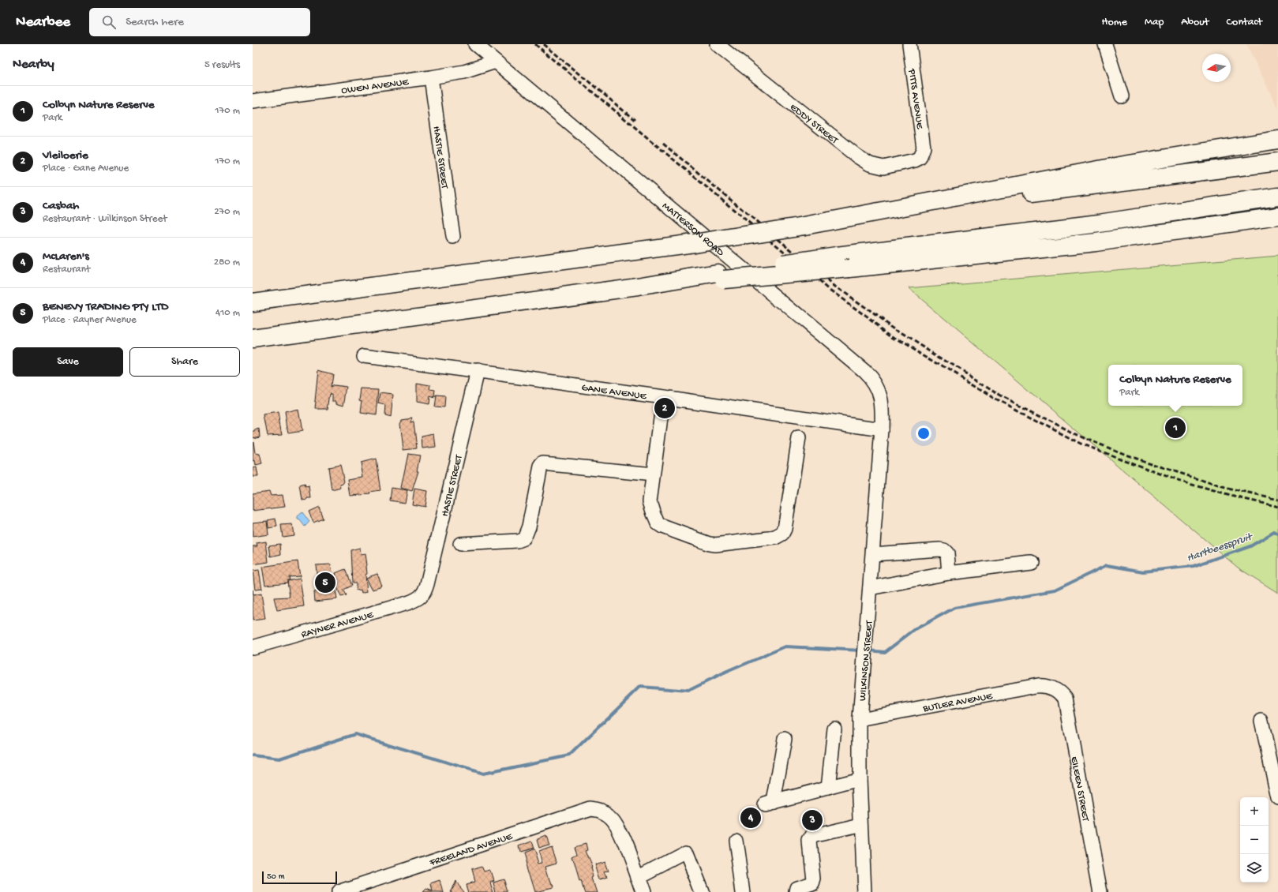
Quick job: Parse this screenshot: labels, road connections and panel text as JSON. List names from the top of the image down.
{
  "streets": {
    "street": [
      "OWEN AVENUE",
      "PITTS AVENUE",
      "EDDY STREET",
      "HASTIE STREET",
      "MATTERSON ROAD",
      "GANE AVENUE",
      "RAYNER AVENUE",
      "WILKINSON STREET",
      "BUTLER AVENUE",
      "EILEEN STREET",
      "FREELAND AVENUE"
    ]
  },
  "crossings": [
    ["OWEN AVENUE", "HASTIE STREET"],
    ["OWEN AVENUE", "MATTERSON ROAD"],
    ["PITTS AVENUE", "EDDY STREET"],
    ["HASTIE STREET", "GANE AVENUE"],
    ["HASTIE STREET", "RAYNER AVENUE"],
    ["MATTERSON ROAD", "GANE AVENUE"],
    ["MATTERSON ROAD", "WILKINSON STREET"],
    ["GANE AVENUE", "WILKINSON STREET"],
    ["WILKINSON STREET", "BUTLER AVENUE"],
    ["BUTLER AVENUE", "EILEEN STREET"]
  ],
  "water": ["Hartbeesspruit"],
  "scale_bar": "50 m",
  "north": "left",
  "page": {
    "header": "Nearbee",
    "search": "Search here",
    "nav": [
      "Home",
      "Map",
      "About",
      "Contact"
    ],
    "heading": ["Nearby", "5 results"],
    "list": [
      {
        "mark": "1",
        "name": "Colbyn Nature Reserve",
        "note": "Park",
        "value": "170 m"
      },
      {
        "mark": "2",
        "name": "Vleiloerie",
        "note": "Place · Gane Avenue",
        "value": "170 m"
      },
      {
        "mark": "3",
        "name": "Casbah",
        "note": "Restaurant · Wilkinson Street",
        "value": "270 m"
      },
      {
        "mark": "4",
        "name": "McLaren's",
        "note": "Restaurant",
        "value": "280 m"
      },
      {
        "mark": "5",
        "name": "BENEVY TRADING PTY LTD",
        "note": "Place · Rayner Avenue",
        "value": "410 m"
      }
    ],
    "buttons": ["Save", "Share"],
    "popup": ["Colbyn Nature Reserve", "Park"],
    "pins": [
      "2",
      "1",
      "5",
      "4",
      "3"
    ],
    "map_buttons": ["+", "−"],
    "scale": "50 m"
  }
}
